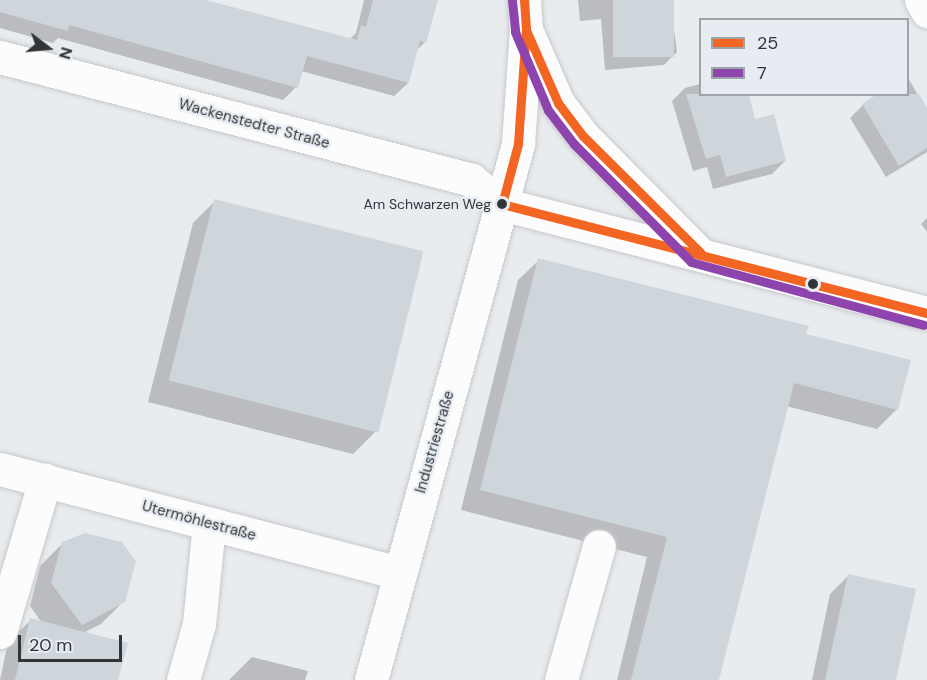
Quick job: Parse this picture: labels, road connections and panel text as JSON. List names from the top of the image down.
{
  "streets": {
    "street": ["Wackenstedter Straße", "Industriestraße", "Utermöhlestraße"]
  },
  "crossings": [
    ["Wackenstedter Straße", "Industriestraße"],
    ["Industriestraße", "Utermöhlestraße"]
  ],
  "places": ["Am Schwarzen Weg"],
  "lines": ["transit line 25", "transit line 7"],
  "legend": ["25", "7"],
  "scale_bar": "20 m",
  "north": "right"
}
